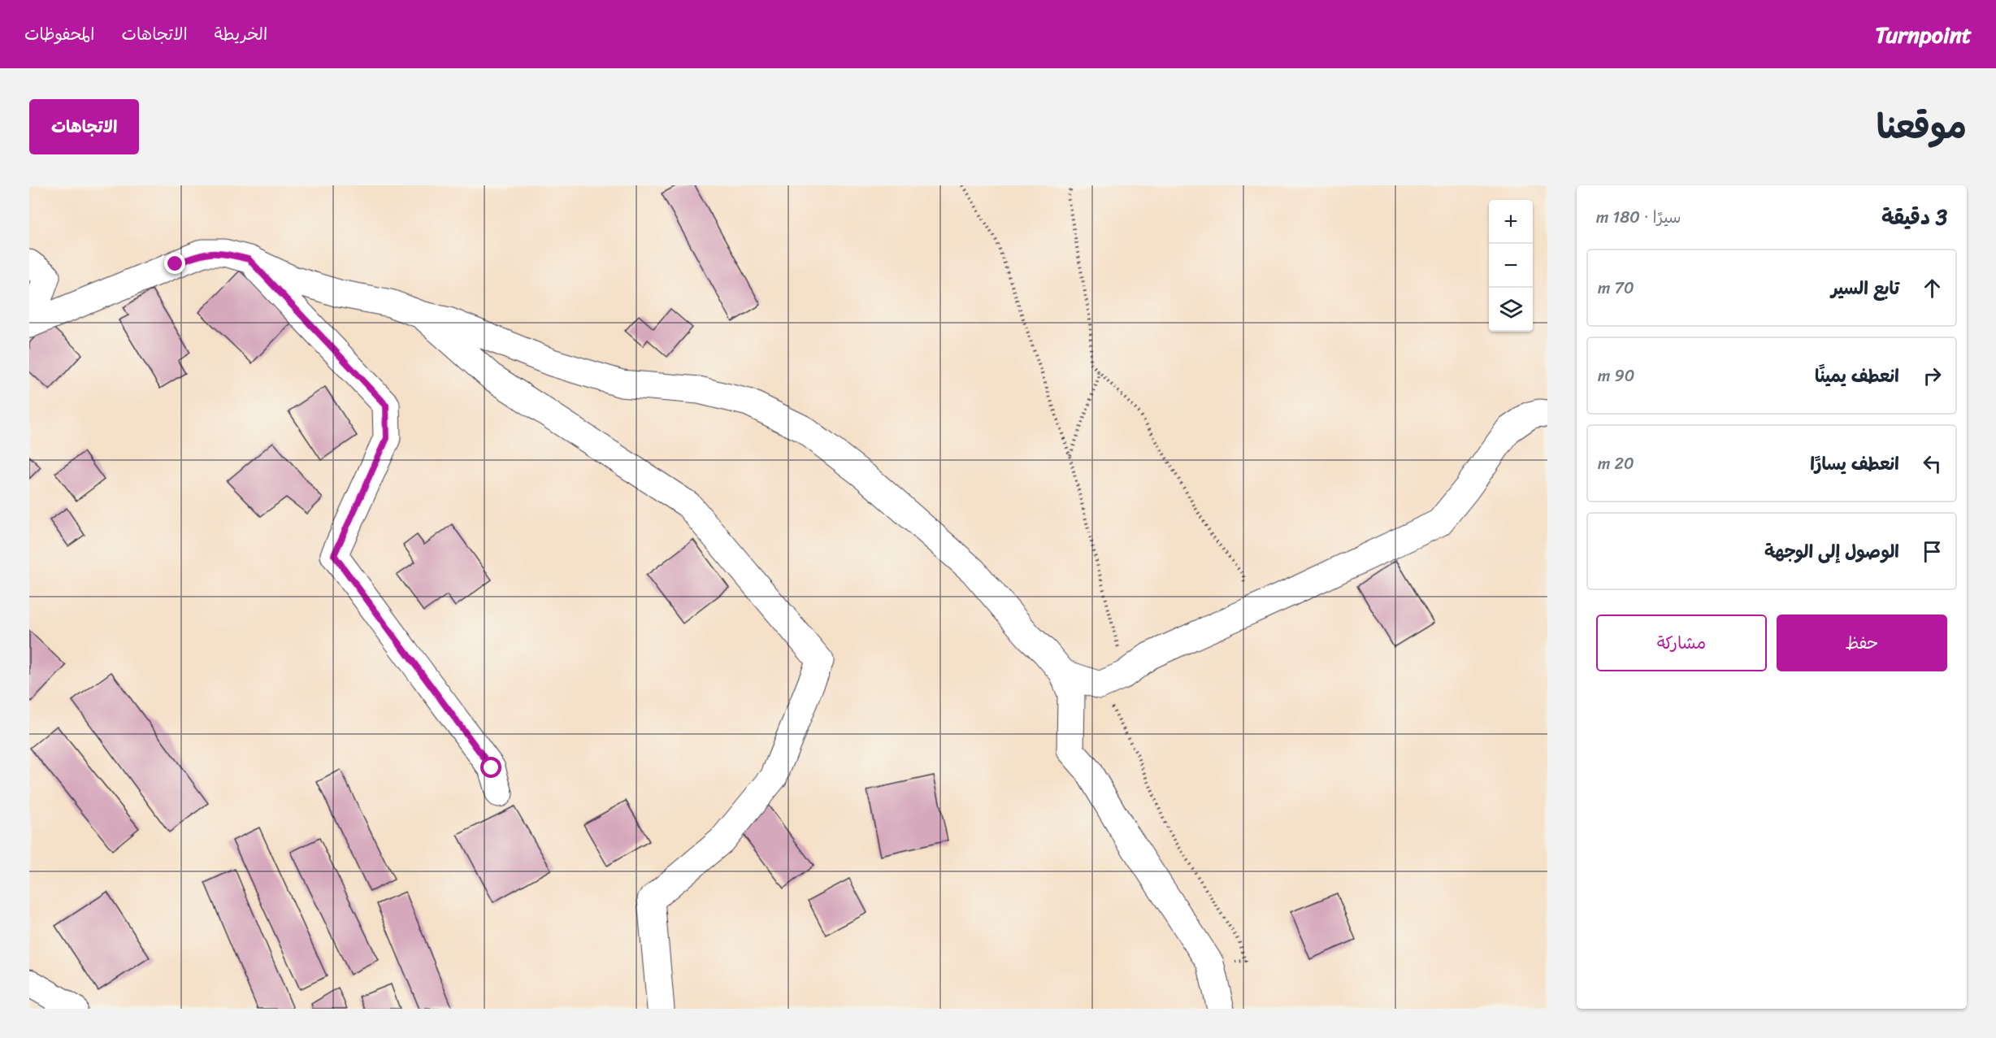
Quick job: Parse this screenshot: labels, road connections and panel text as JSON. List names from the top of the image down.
{
  "page": {
    "header": "Turnpoint",
    "nav": ["الخريطة", "الاتجاهات", "المحفوظات"],
    "title": "موقعنا",
    "buttons": [
      "الاتجاهات",
      ["حفظ", "مشاركة"]
    ],
    "heading": ["3 دقيقة", "سيرًا · 180 m"],
    "map_buttons": ["+", "−"],
    "list": [
      ["تابع السير", "70 m"],
      ["انعطف يمينًا", "90 m"],
      ["انعطف يسارًا", "20 m"],
      "الوصول إلى الوجهة"
    ]
  }
}
